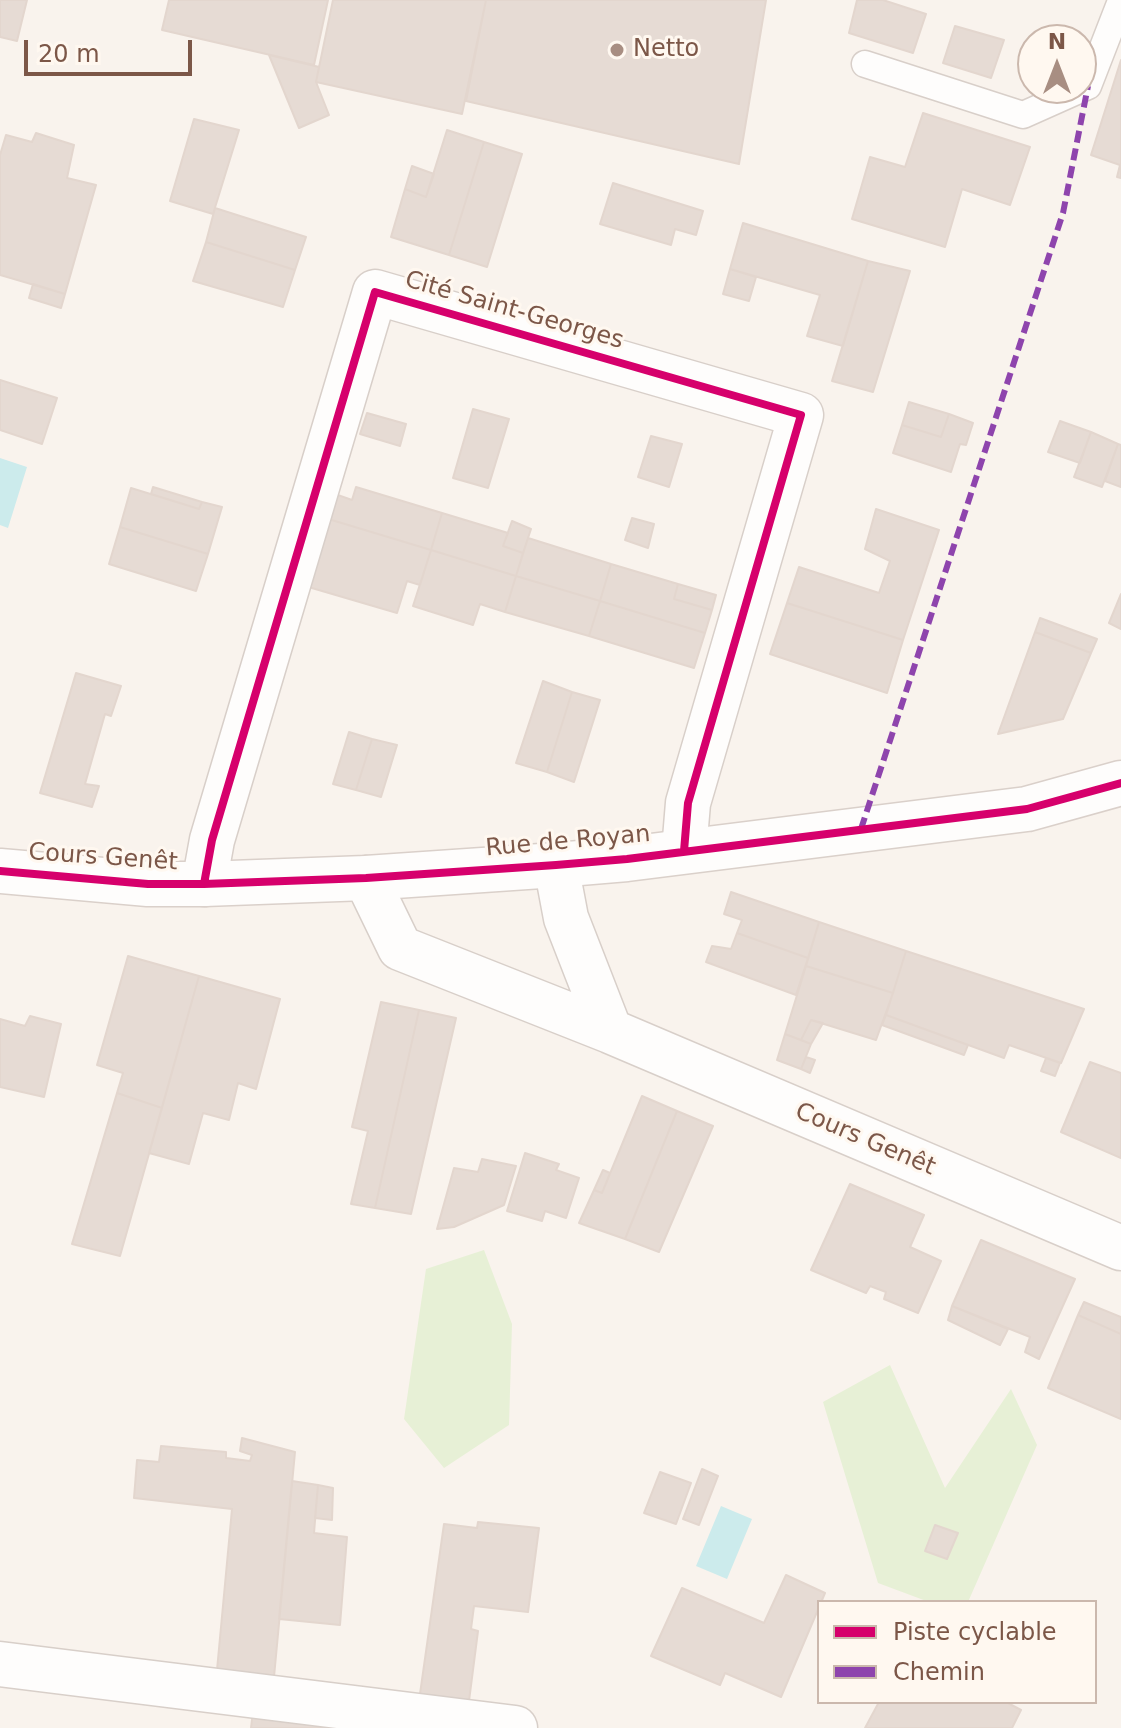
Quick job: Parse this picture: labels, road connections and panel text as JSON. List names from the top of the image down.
{
  "streets": {
    "street": ["Cité Saint-Georges", "Rue de Royan", "Cours Genêt"]
  },
  "crossings": [
    ["Cité Saint-Georges", "Rue de Royan"],
    ["Cité Saint-Georges", "Cours Genêt"],
    ["Rue de Royan", "Cours Genêt"]
  ],
  "places": ["Netto"],
  "legend": ["Piste cyclable", "Chemin"],
  "scale_bar": "20 m",
  "north": "top"
}
